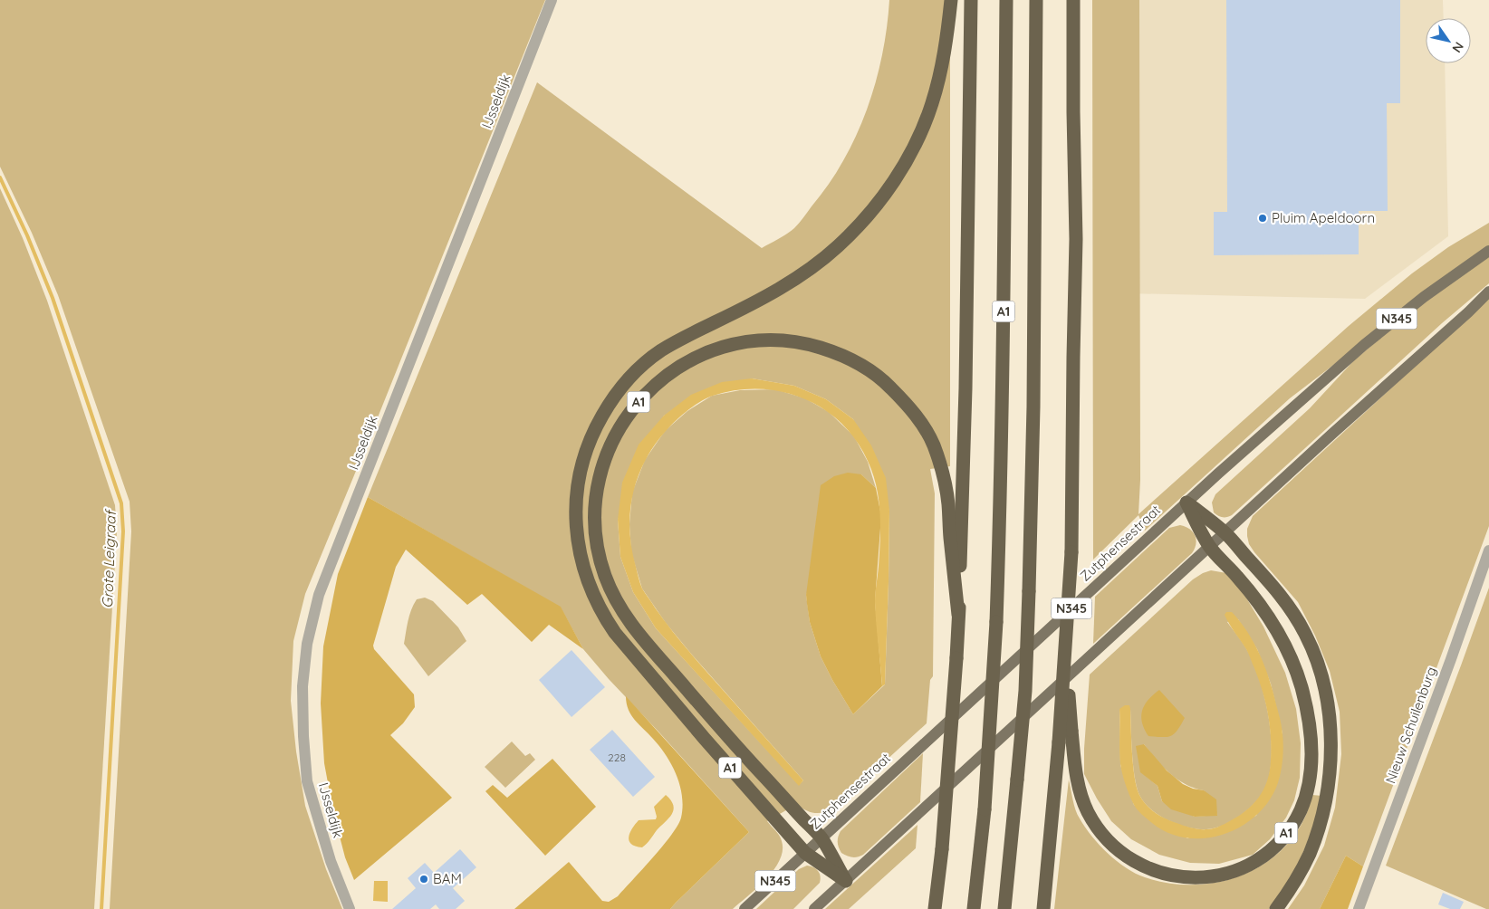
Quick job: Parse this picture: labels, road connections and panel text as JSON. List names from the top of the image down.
{
  "streets": {
    "highway": ["A1"],
    "main road": ["N345", "Zutphensestraat"],
    "street": ["IJsseldijk", "Nieuw Schuilenburg"]
  },
  "crossings": [
    ["A1", "Zutphensestraat"]
  ],
  "water": ["Grote Leigraaf"],
  "places": ["Pluim Apeldoorn", "BAM"],
  "house_numbers": ["228"],
  "north": "bottom right"
}
